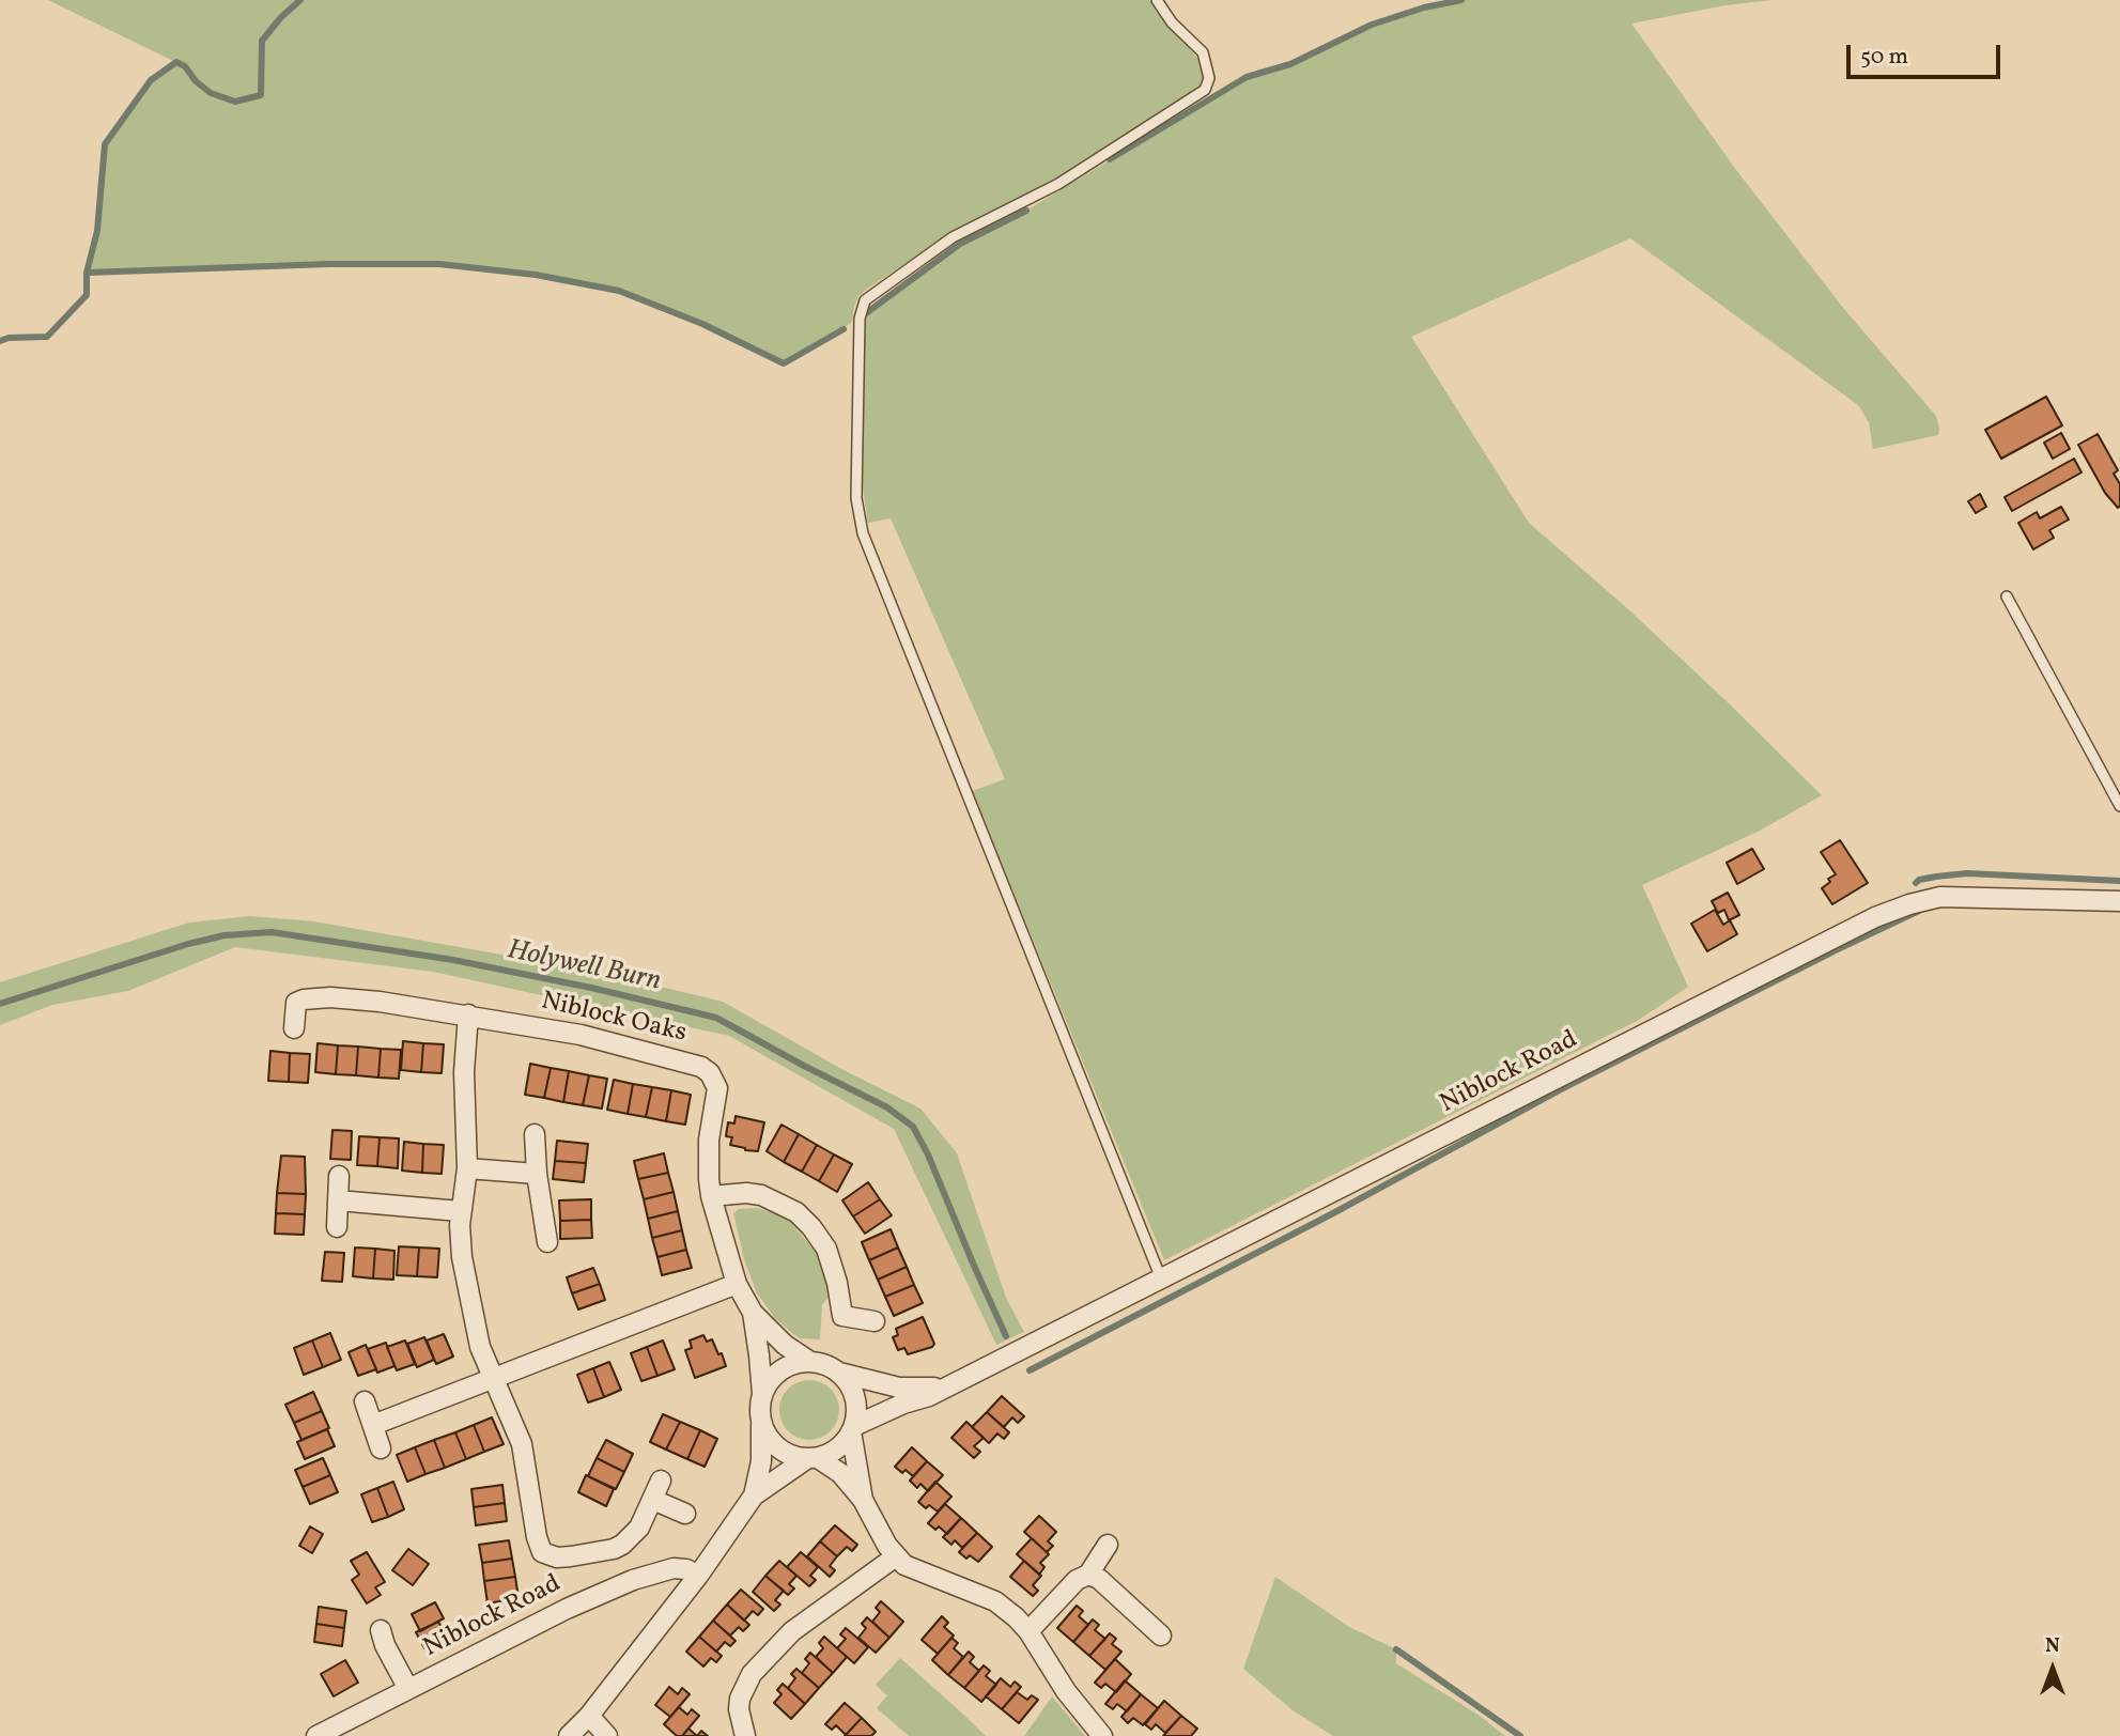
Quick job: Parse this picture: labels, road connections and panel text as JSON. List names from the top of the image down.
{
  "streets": {
    "street": ["Niblock Oaks", "Niblock Road"]
  },
  "crossings": [
    ["Niblock Oaks", "Niblock Road"]
  ],
  "water": ["Holywell Burn"],
  "scale_bar": "50 m",
  "north": "top"
}
